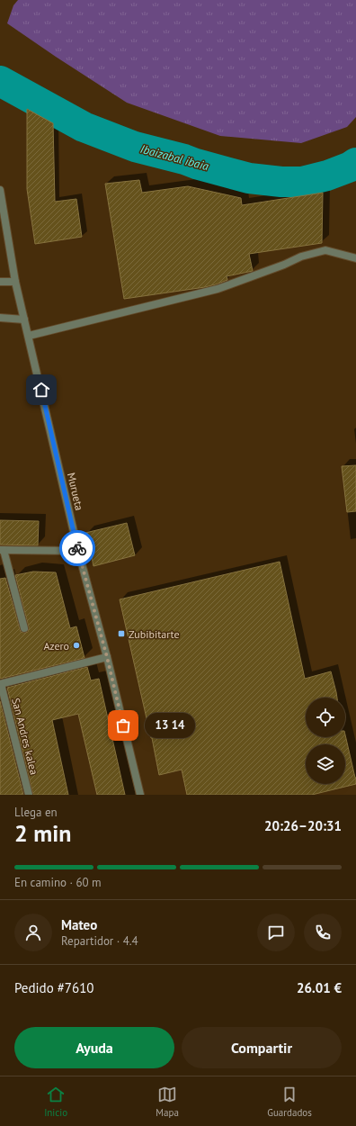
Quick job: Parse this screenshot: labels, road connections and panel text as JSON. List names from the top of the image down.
{
  "streets": {
    "street": ["Murueta", "San Andres kalea"]
  },
  "water": ["Ibaizabal ibaia"],
  "places": {
    "transit": ["Zubibitarte"],
    "other": ["Azero", "13 14"]
  },
  "page": {
    "bubble": "13 14",
    "heading": ["2 min", "Llega en", "20:26–20:31"],
    "panel": [
      "Mateo",
      "Repartidor · 4.4",
      "Pedido #7610",
      "26.01 €"
    ],
    "bar": "En camino · 60 m",
    "buttons": ["Ayuda", "Compartir"],
    "tabs": ["Inicio", "Mapa", "Guardados"]
  }
}
